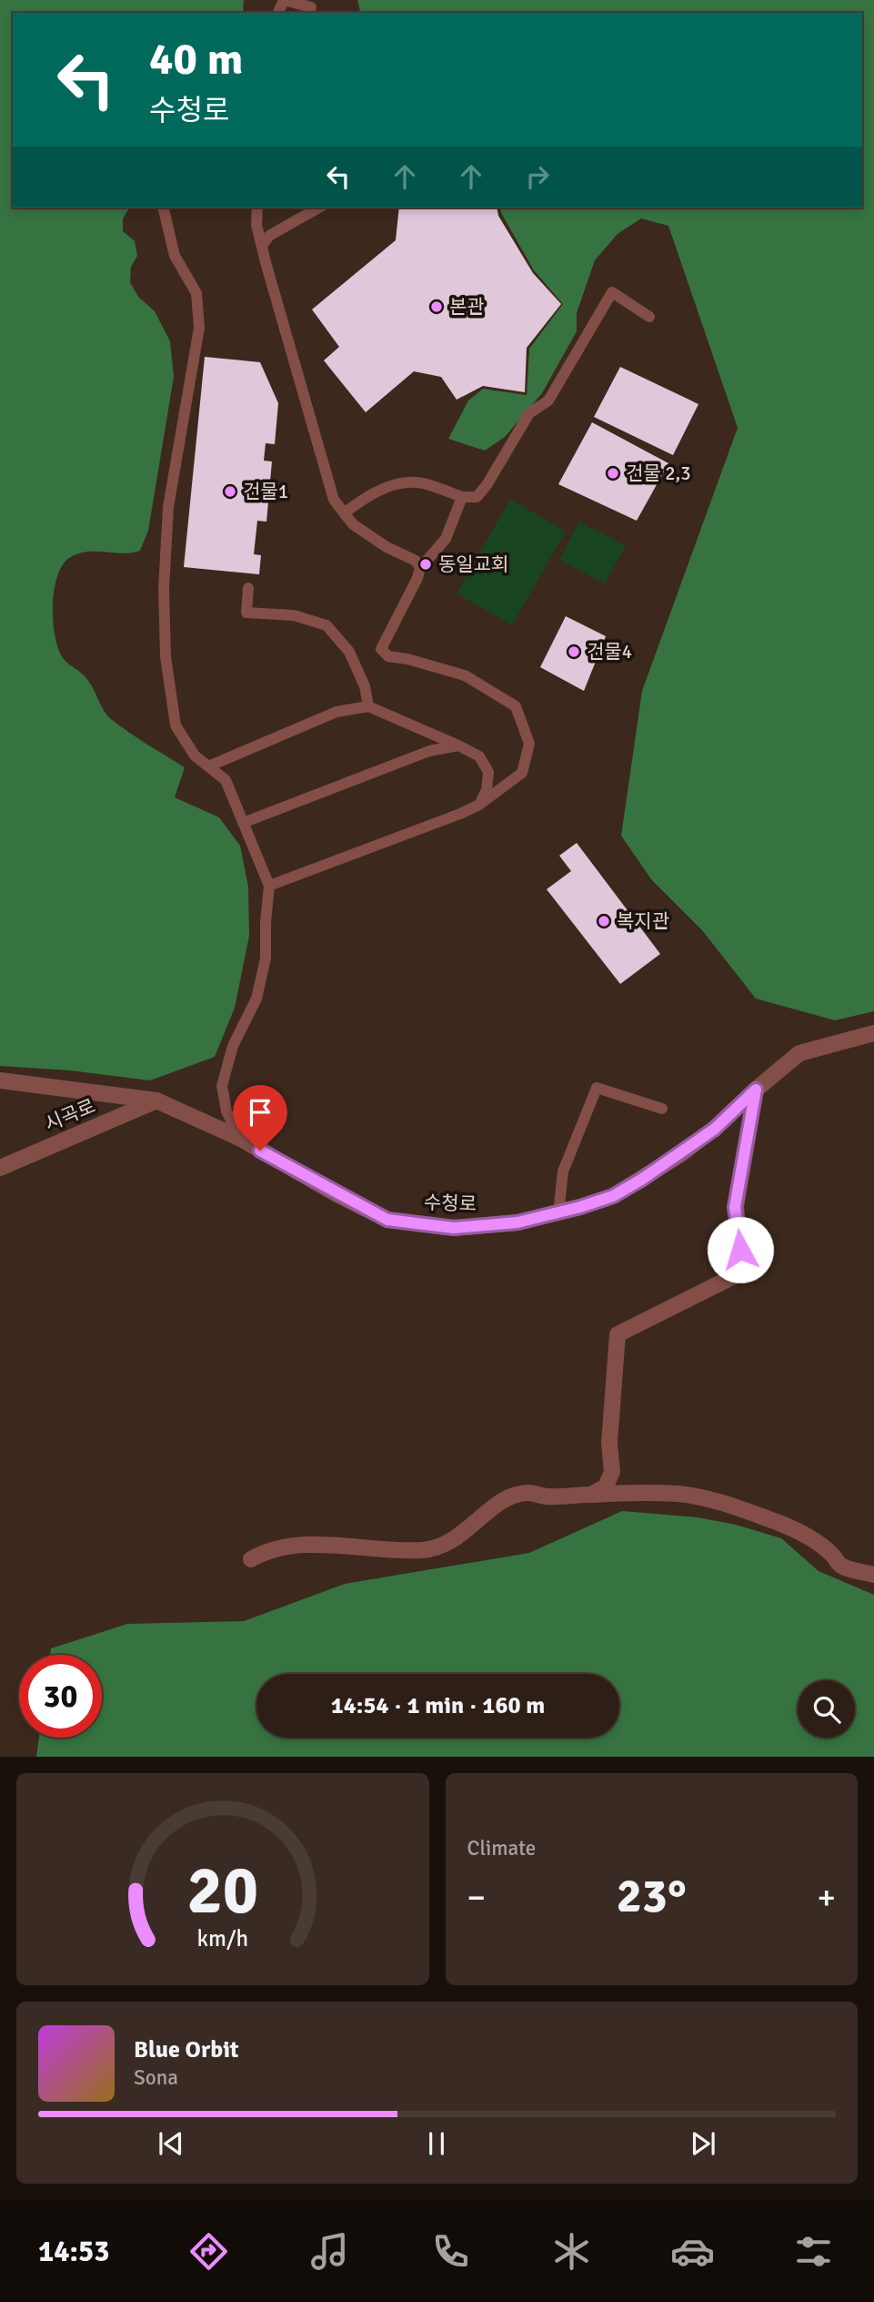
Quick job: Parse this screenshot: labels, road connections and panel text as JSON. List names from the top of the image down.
{
  "streets": {
    "street": ["시곡로", "수청로"]
  },
  "crossings": [
    ["시곡로", "수청로"]
  ],
  "places": [
    "본관",
    "건물 2,3",
    "건물1",
    "동일교회",
    "건물4",
    "복지관"
  ],
  "page": {
    "turn": ["40 m", "수청로"],
    "limit": "30",
    "trip": "14:54 · 1 min · 160 m",
    "tile": "Climate",
    "heat": ["−", "23°", "+"],
    "song": ["Blue Orbit", "Sona"],
    "tabs": "14:53",
    "gauge": ["20", "km/h"]
  }
}
